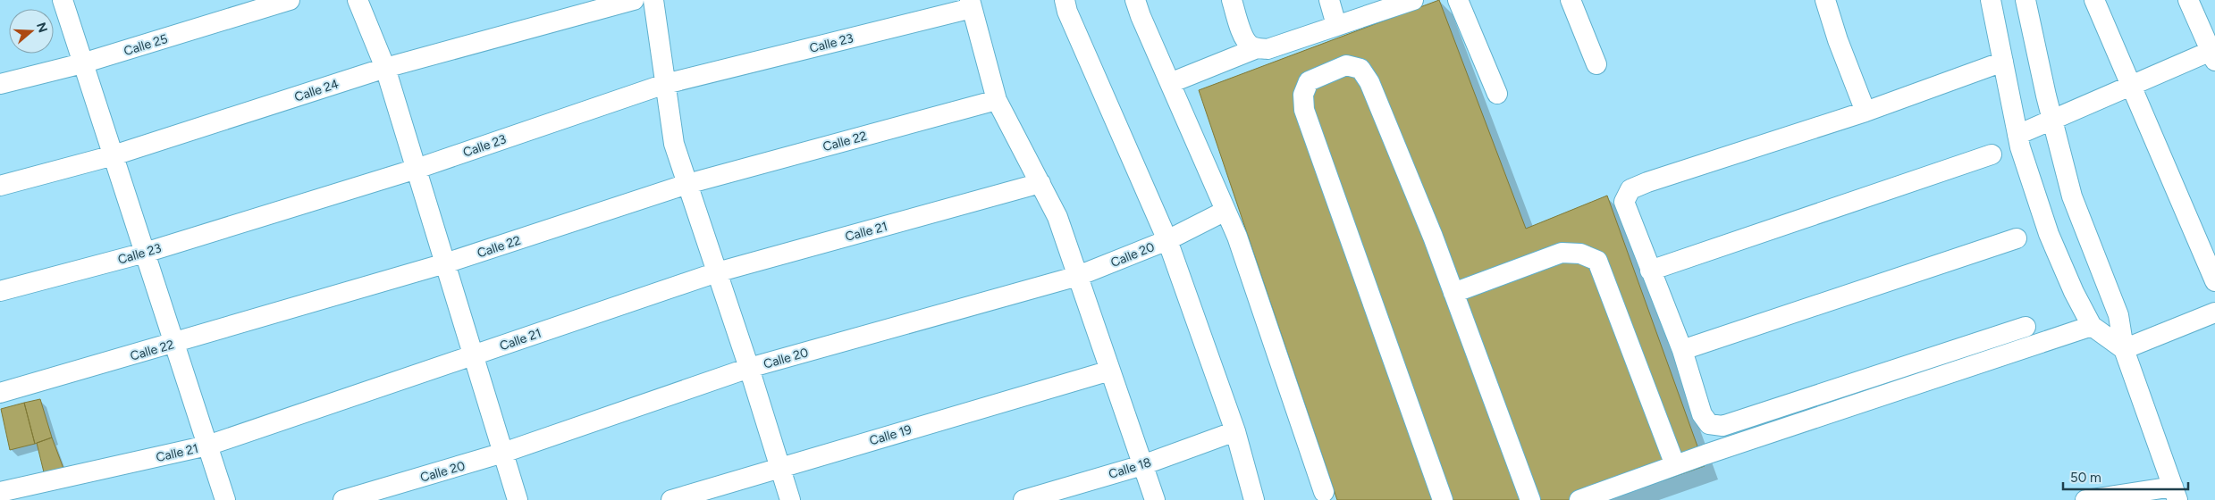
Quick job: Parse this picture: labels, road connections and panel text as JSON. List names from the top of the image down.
{
  "streets": {
    "street": [
      "Calle 23",
      "Calle 25",
      "Calle 24",
      "Calle 22",
      "Calle 21",
      "Calle 20",
      "Calle 19",
      "Calle 18"
    ]
  },
  "scale_bar": "50 m",
  "north": "right"
}
